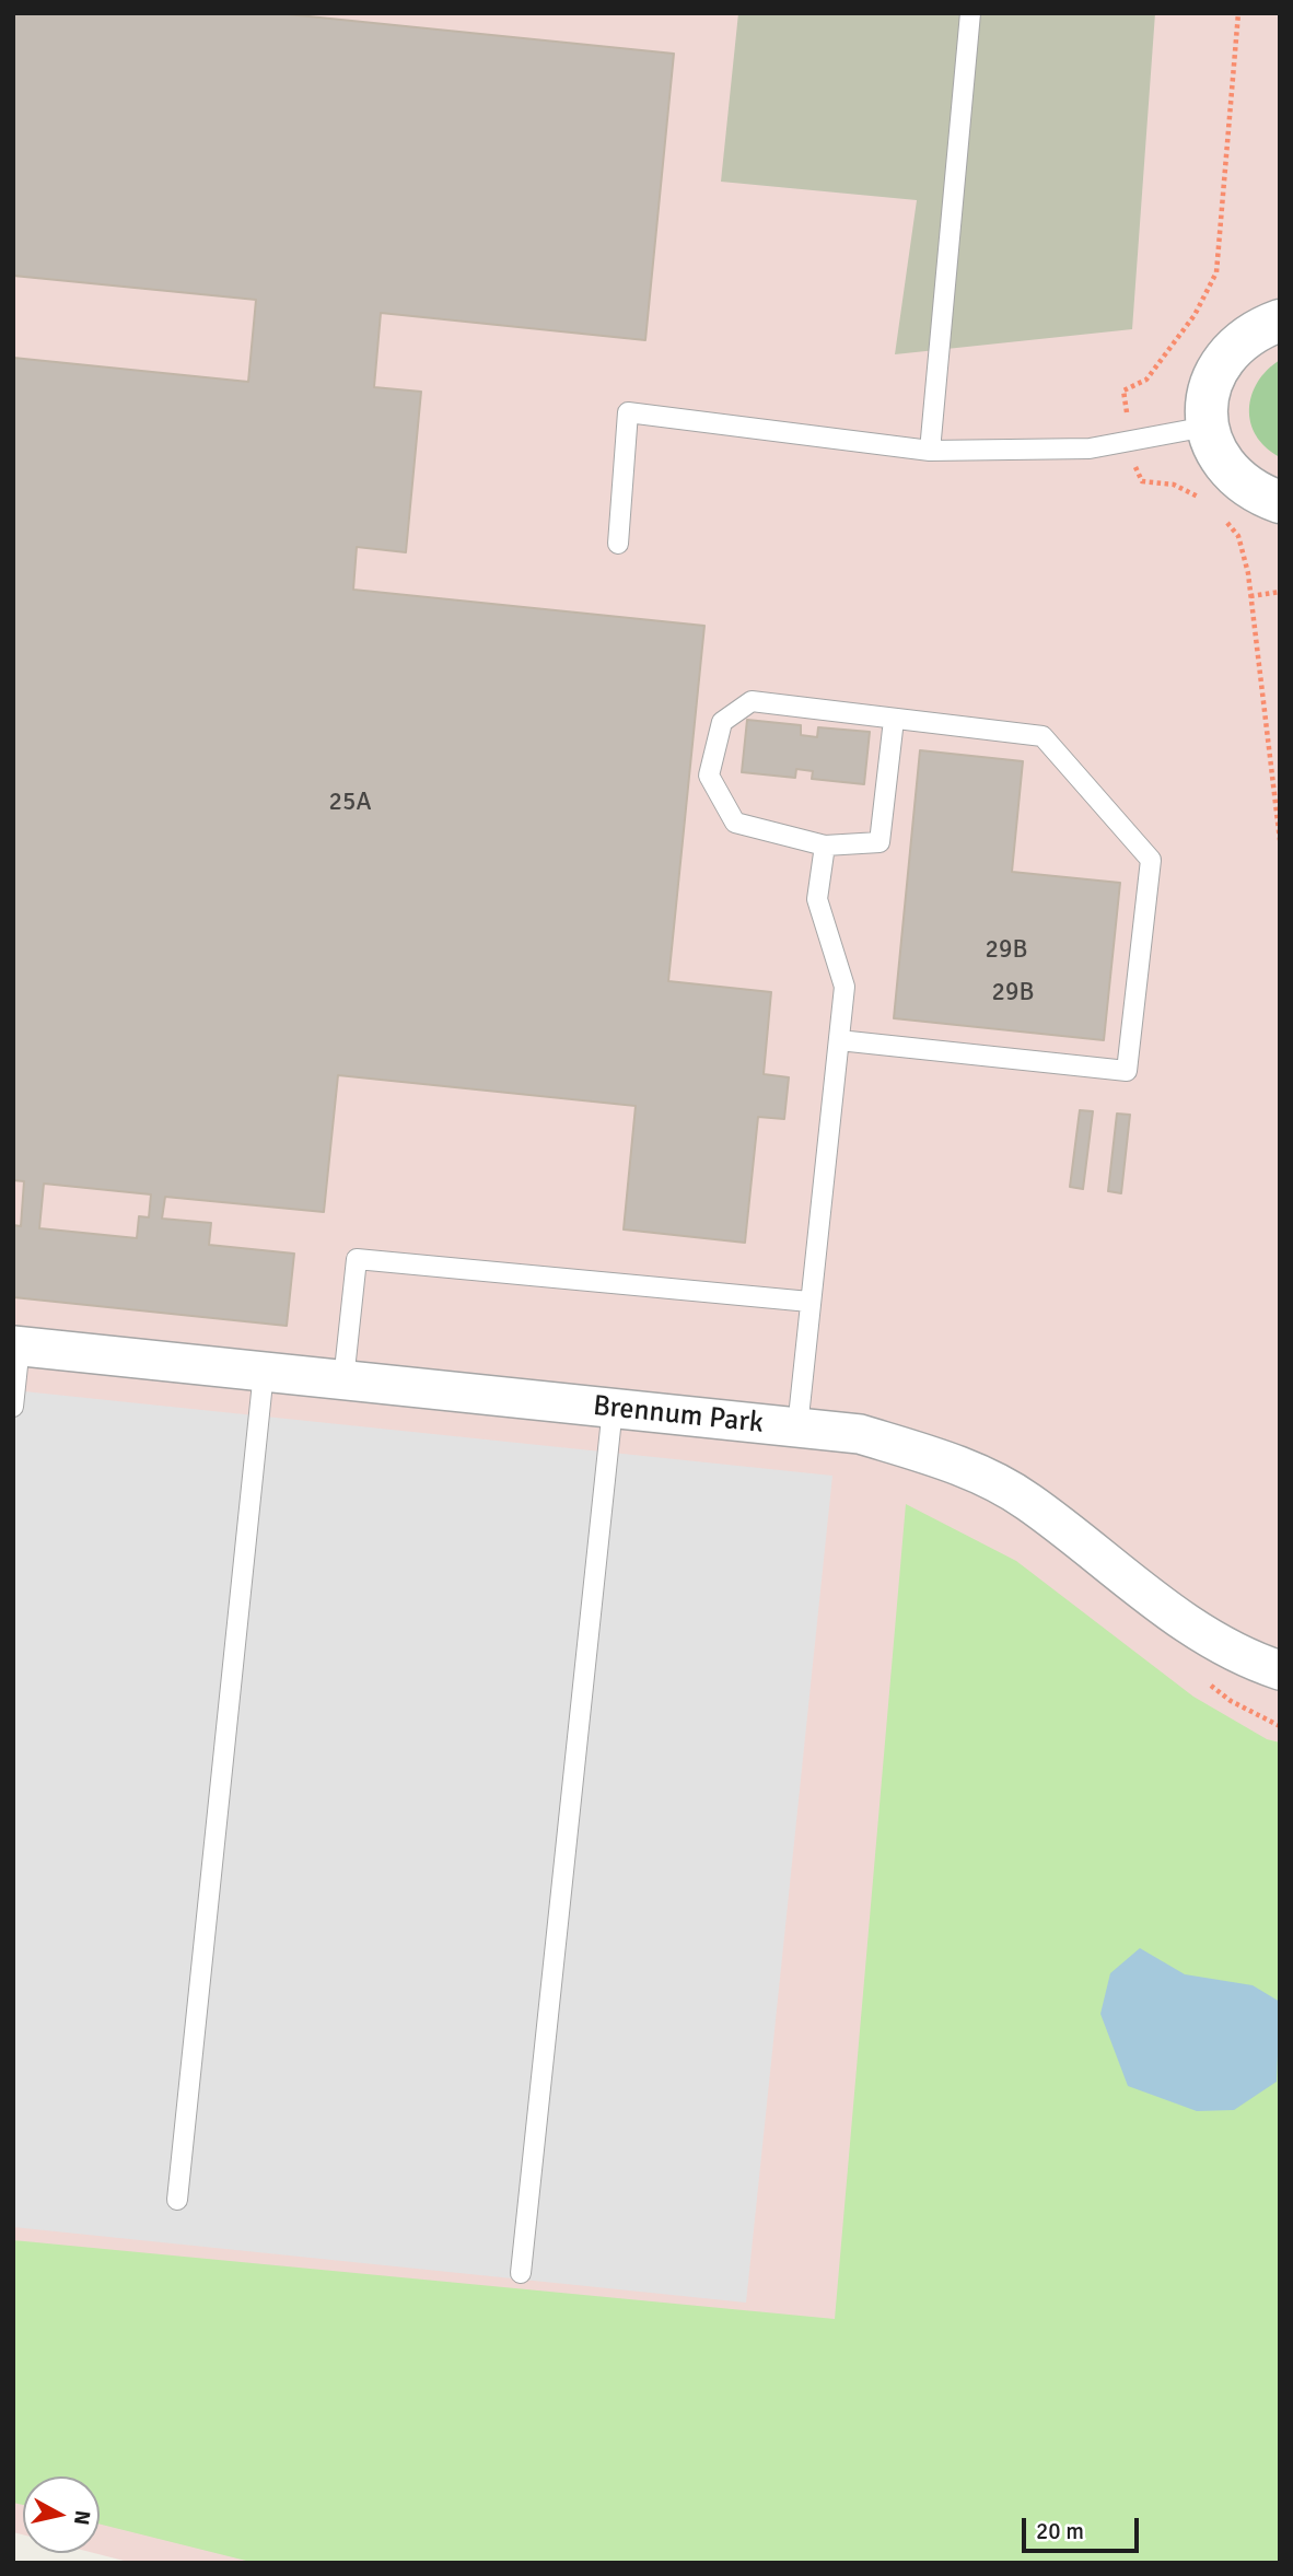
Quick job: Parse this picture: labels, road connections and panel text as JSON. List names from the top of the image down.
{
  "streets": {
    "street": ["Brennum Park"]
  },
  "house_numbers": ["25A", "29B", "29B"],
  "scale_bar": "20 m",
  "north": "right"
}
